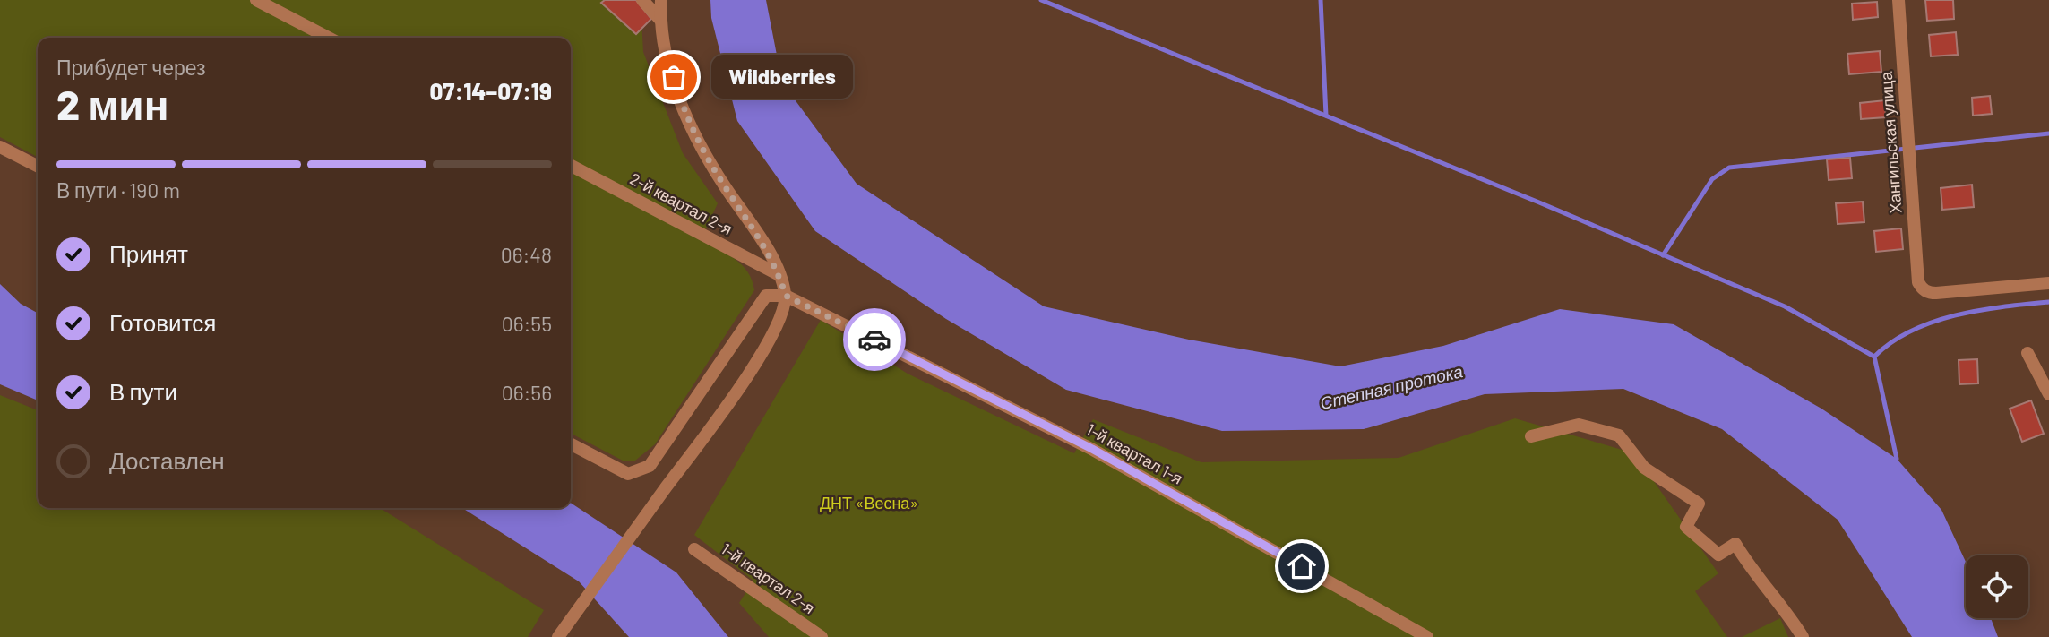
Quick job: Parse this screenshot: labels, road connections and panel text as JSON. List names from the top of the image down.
{
  "streets": {
    "street": [
      "Хангильская улица",
      "2-й квартал 2-я",
      "1-й квартал 1-я",
      "1-й квартал 2-я"
    ]
  },
  "water": ["Степная протока"],
  "parks": ["ДНТ «Весна»"],
  "places": ["Wildberries"],
  "page": {
    "heading": ["2 мин", "Прибудет через", "07:14–07:19"],
    "bubble": "Wildberries",
    "bar": "В пути · 190 m",
    "list": [
      ["Принят", "06:48"],
      ["Готовится", "06:55"],
      ["В пути", "06:56"],
      "Доставлен"
    ]
  }
}
